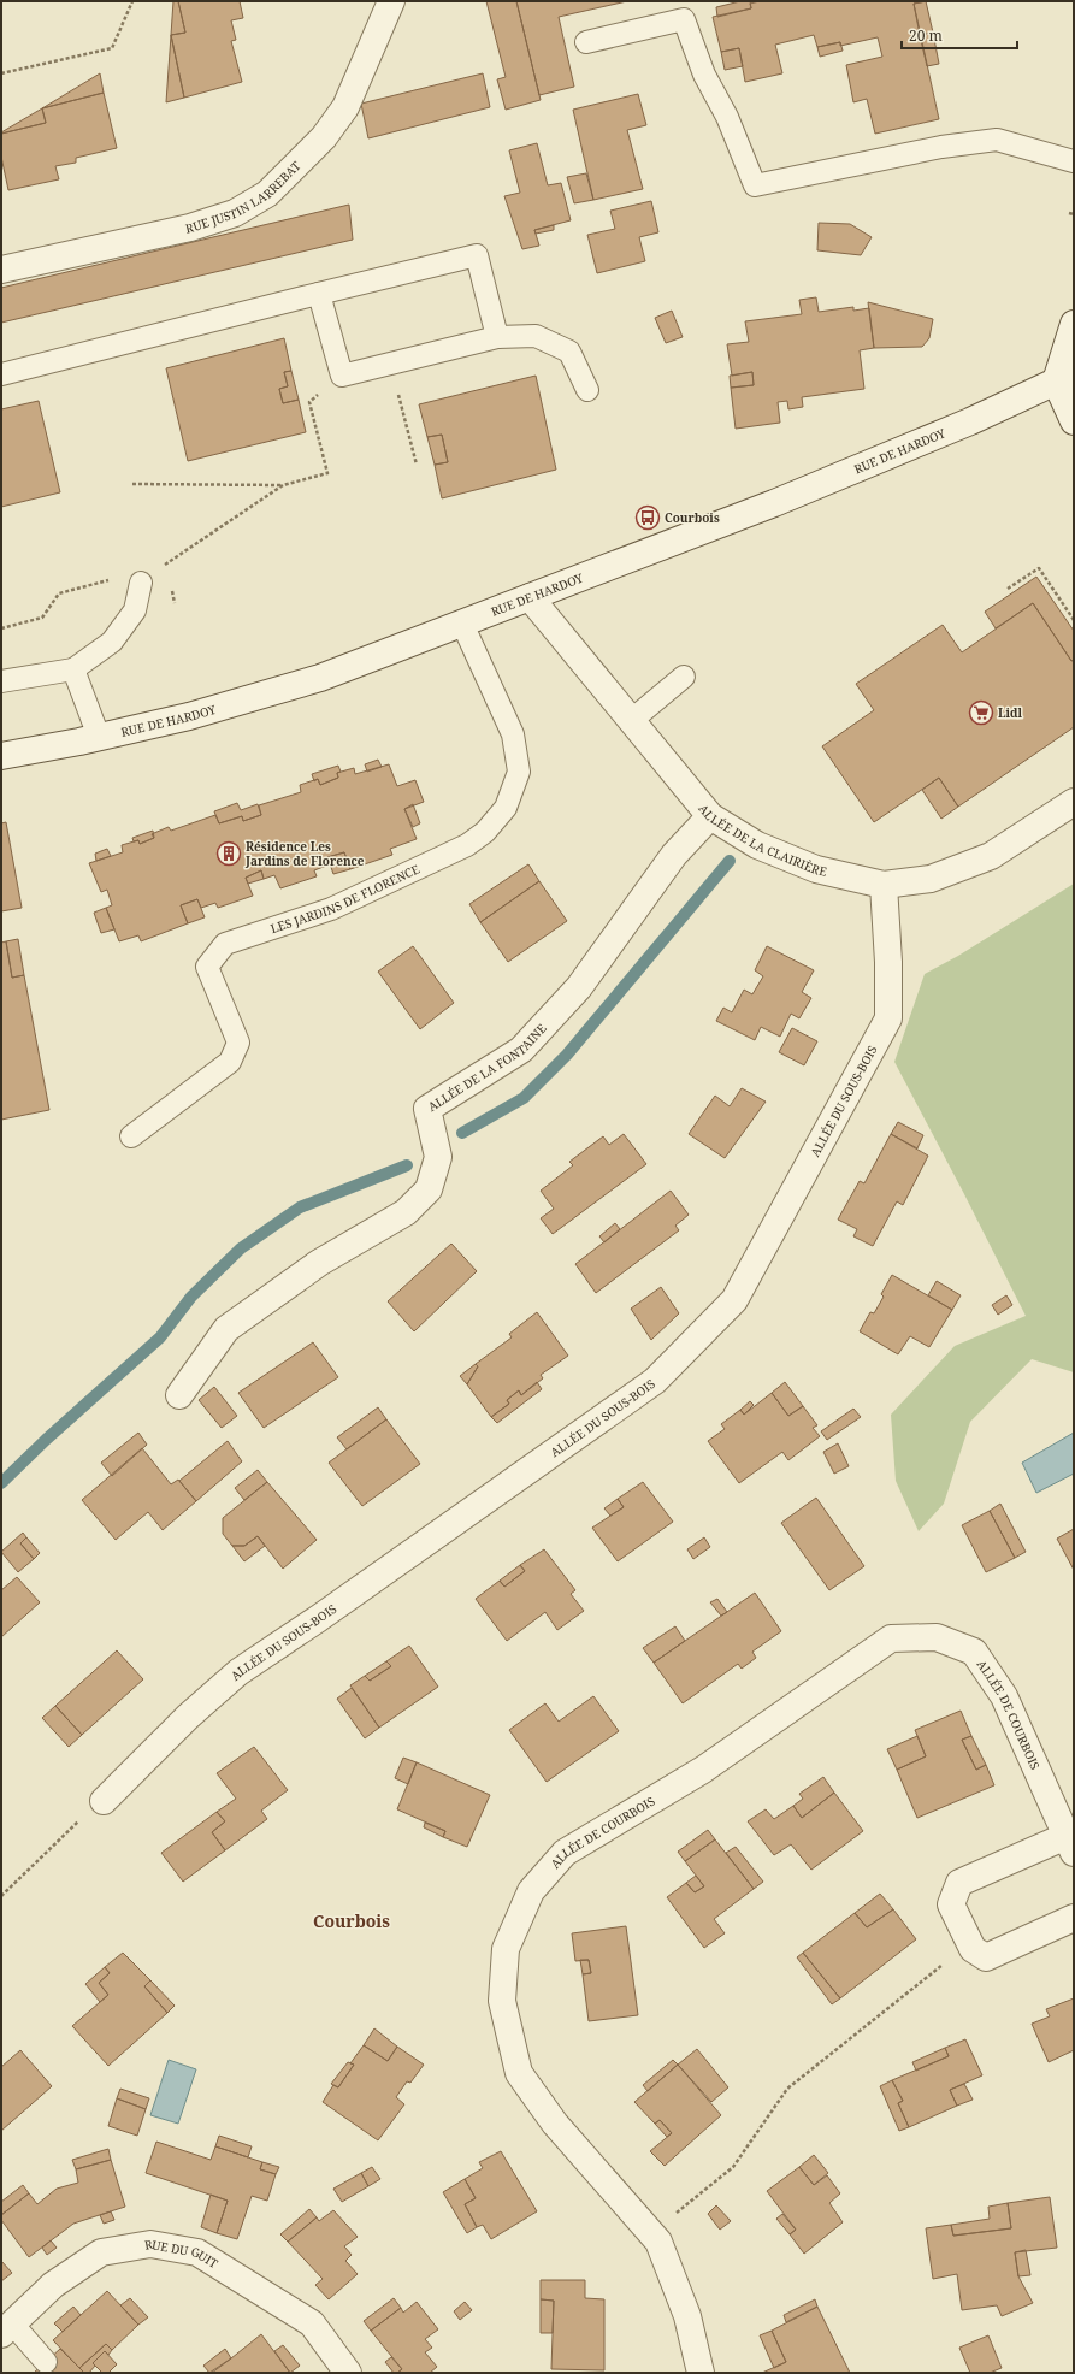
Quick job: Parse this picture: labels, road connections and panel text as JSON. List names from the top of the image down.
{
  "streets": {
    "street": [
      "RUE JUSTIN LARREBAT",
      "RUE DE HARDOY",
      "ALLÉE DE LA CLAIRIÈRE",
      "ALLÉE DE LA FONTAINE",
      "ALLÉE DU SOUS-BOIS",
      "ALLÉE DE COURBOIS",
      "RUE DU GUIT"
    ],
    "lane": ["LES JARDINS DE FLORENCE"]
  },
  "crossings": [
    ["RUE DE HARDOY", "ALLÉE DE LA CLAIRIÈRE"],
    ["RUE DE HARDOY", "LES JARDINS DE FLORENCE"],
    ["ALLÉE DE LA CLAIRIÈRE", "ALLÉE DE LA FONTAINE"],
    ["ALLÉE DE LA CLAIRIÈRE", "ALLÉE DU SOUS-BOIS"]
  ],
  "districts": ["Courbois"],
  "places": {
    "bus stop": ["Courbois"],
    "supermarket": ["Lidl"],
    "building": ["Résidence Les Jardins de Florence"]
  },
  "scale_bar": "20 m"
}
